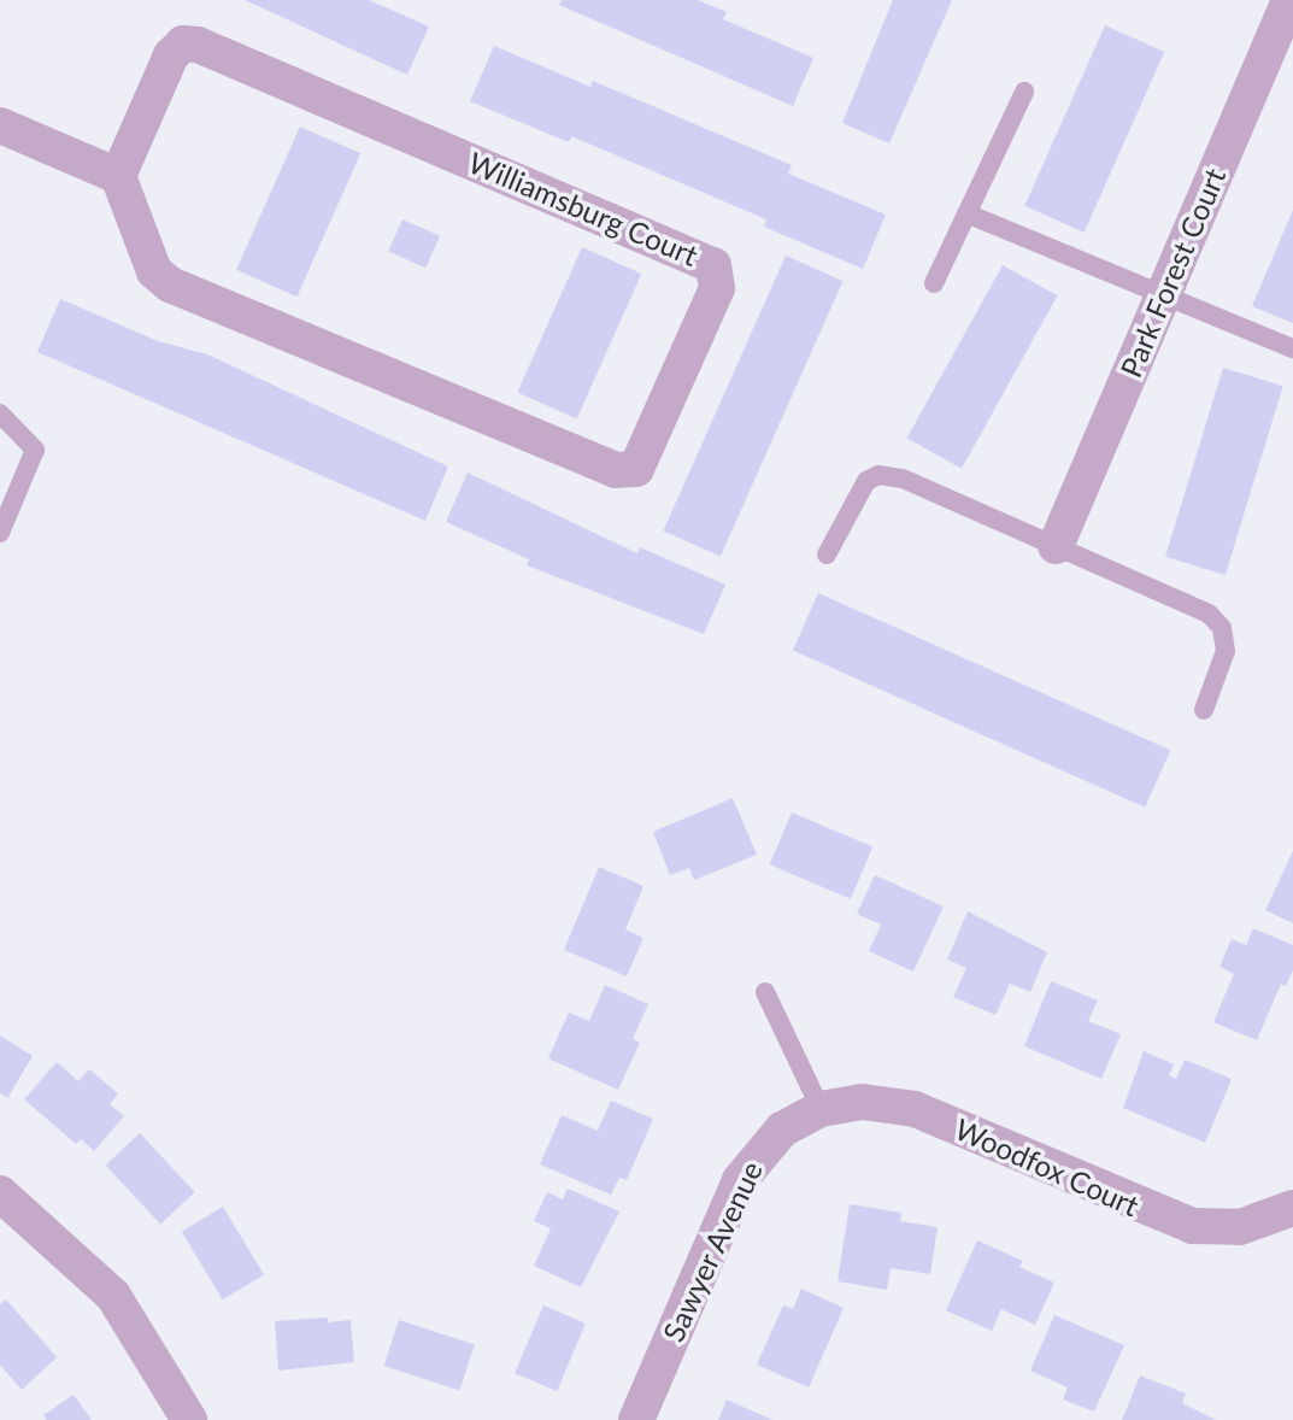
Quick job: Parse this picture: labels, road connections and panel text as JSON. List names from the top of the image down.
{
  "streets": {
    "street": [
      "Williamsburg Court",
      "Park Forest Court",
      "Woodfox Court",
      "Sawyer Avenue"
    ]
  },
  "crossings": [
    ["Woodfox Court", "Sawyer Avenue"]
  ]
}
